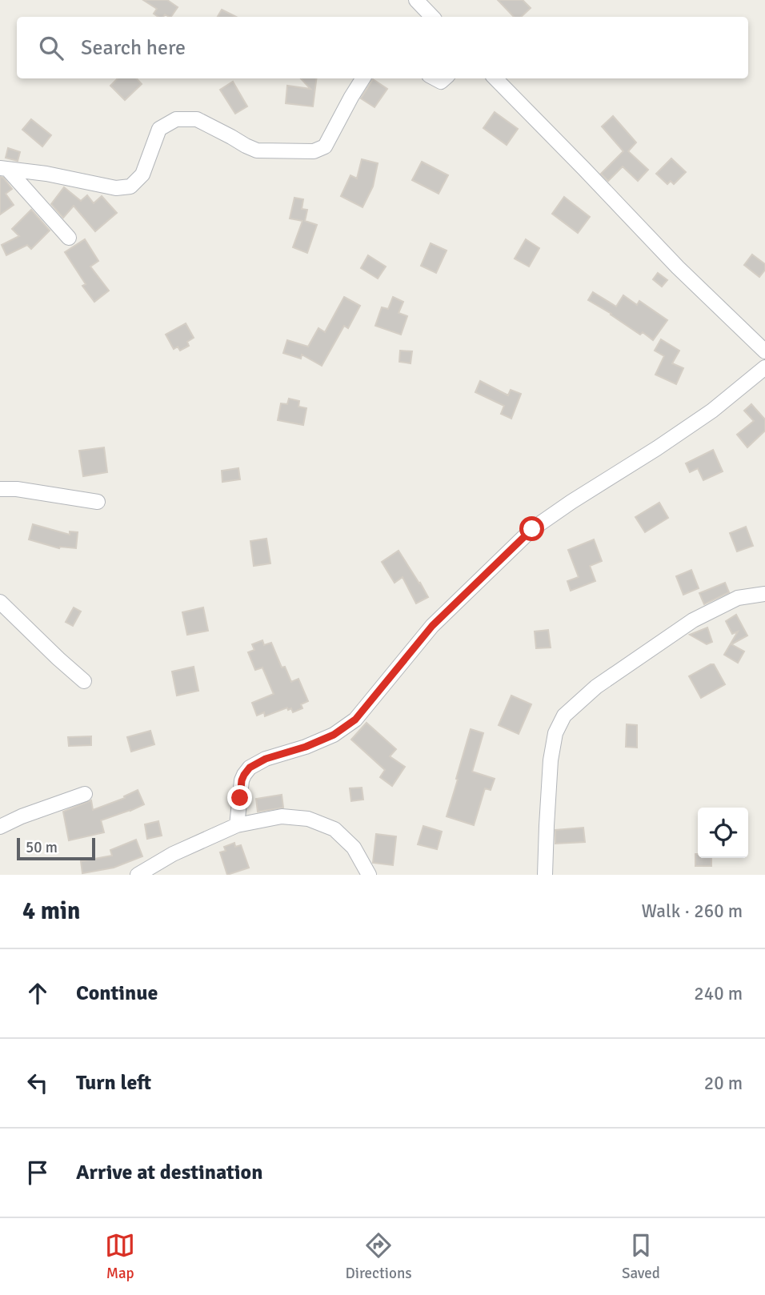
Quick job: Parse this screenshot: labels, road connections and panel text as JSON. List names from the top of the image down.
{
  "scale_bar": "50 m",
  "page": {
    "search": "Search here",
    "scale": "50 m",
    "heading": ["4 min", "Walk · 260 m"],
    "list": [
      ["Continue", "240 m"],
      ["Turn left", "20 m"],
      "Arrive at destination"
    ],
    "nav": ["Map", "Directions", "Saved"]
  }
}
